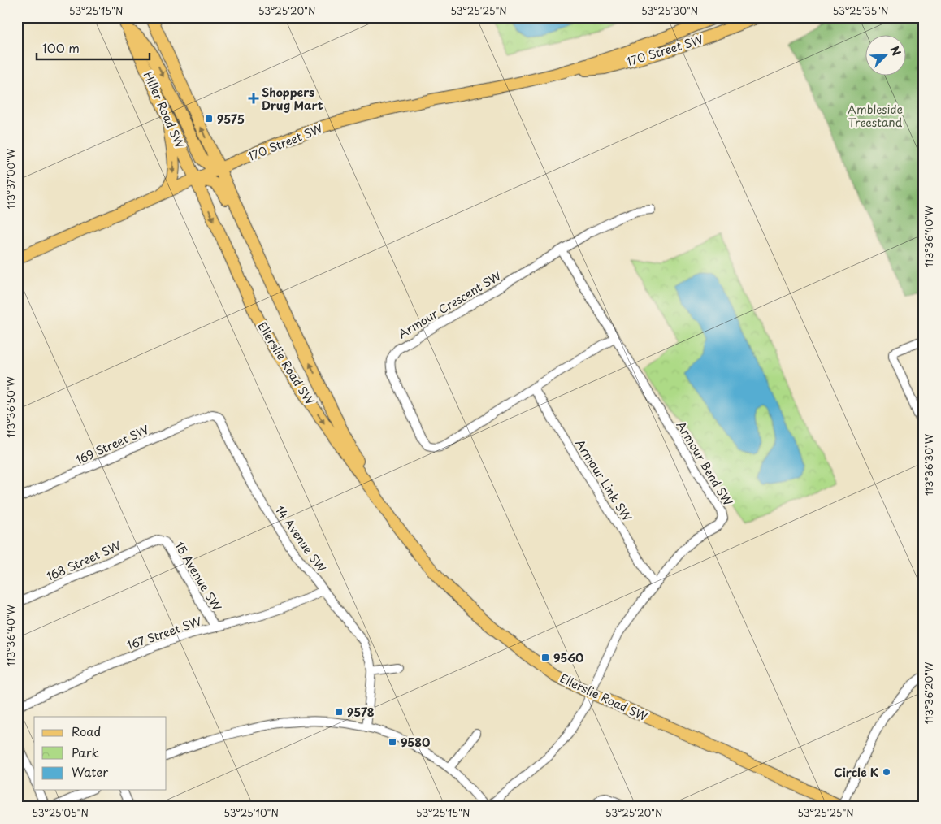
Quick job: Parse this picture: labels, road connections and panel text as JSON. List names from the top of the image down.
{
  "streets": {
    "main road": ["170 Street SW", "Hiller Road SW", "Ellerslie Road SW"],
    "street": [
      "Armour Crescent SW",
      "169 Street SW",
      "Armour Bend SW",
      "Armour Link SW",
      "14 Avenue SW",
      "168 Street SW",
      "15 Avenue SW",
      "167 Street SW"
    ]
  },
  "crossings": [
    ["170 Street SW", "Hiller Road SW"],
    ["170 Street SW", "Ellerslie Road SW"],
    ["Hiller Road SW", "Ellerslie Road SW"],
    ["Armour Crescent SW", "Armour Bend SW"],
    ["Armour Crescent SW", "Armour Link SW"],
    ["Ellerslie Road SW", "Armour Bend SW"],
    ["169 Street SW", "14 Avenue SW"],
    ["Armour Bend SW", "Armour Link SW"],
    ["14 Avenue SW", "167 Street SW"],
    ["168 Street SW", "15 Avenue SW"],
    ["15 Avenue SW", "167 Street SW"]
  ],
  "parks": ["Ambleside Treestand"],
  "places": {
    "health": ["Shoppers Drug Mart"],
    "transit": [
      "9575",
      "9560",
      "9578",
      "9580"
    ],
    "other": ["Circle K"]
  },
  "legend": ["Road", "Park", "Water"],
  "scale_bar": "100 m",
  "north": "top right",
  "coordinates": [
    "53°25'15\"N",
    "53°25'20\"N",
    "53°25'25\"N",
    "53°25'30\"N",
    "53°25'35\"N",
    "113°37'00\"W",
    "113°36'40\"W",
    "113°36'50\"W",
    "113°36'30\"W",
    "113°36'20\"W",
    "53°25'05\"N",
    "53°25'10\"N"
  ]
}
